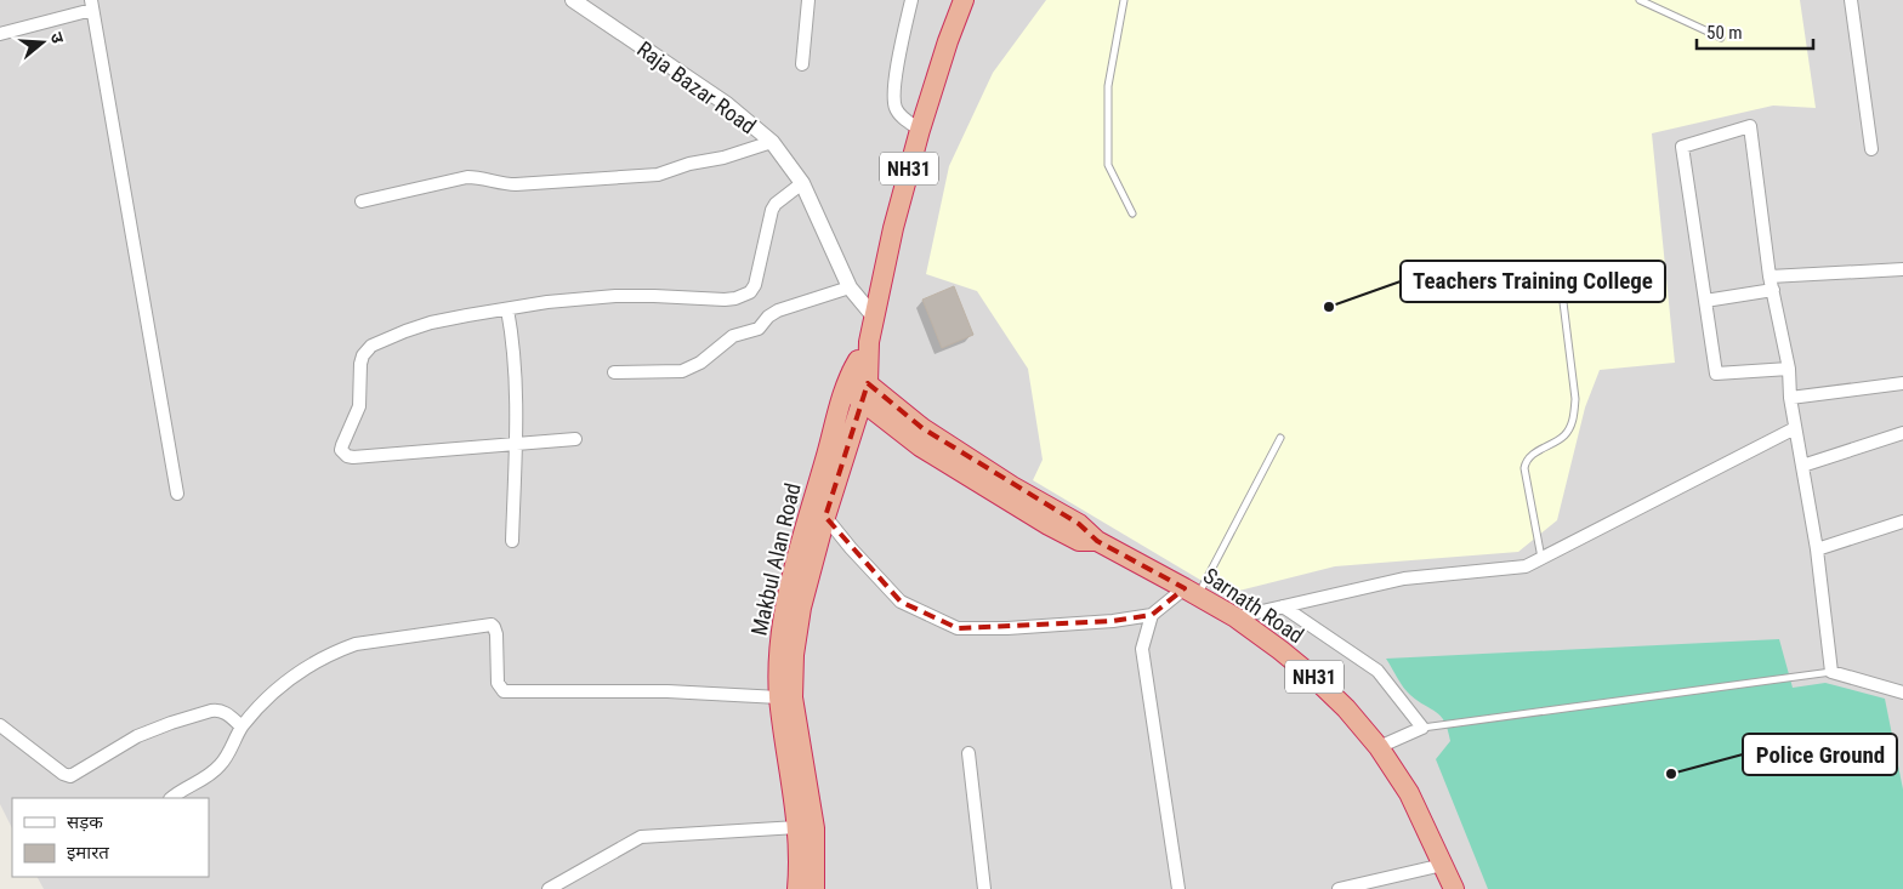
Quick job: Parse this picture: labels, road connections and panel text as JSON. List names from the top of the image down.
{
  "streets": {
    "highway": ["NH31", "Makbul Alan Road", "Sarnath Road"],
    "street": ["Raja Bazar Road"]
  },
  "crossings": [
    ["Raja Bazar Road", "NH31"],
    ["NH31", "Makbul Alan Road"],
    ["NH31", "Sarnath Road"],
    ["Makbul Alan Road", "Sarnath Road"]
  ],
  "places": ["Teachers Training College", "Police Ground"],
  "legend": ["सड़क", "इमारत"],
  "scale_bar": "50 m",
  "north": "right"
}
